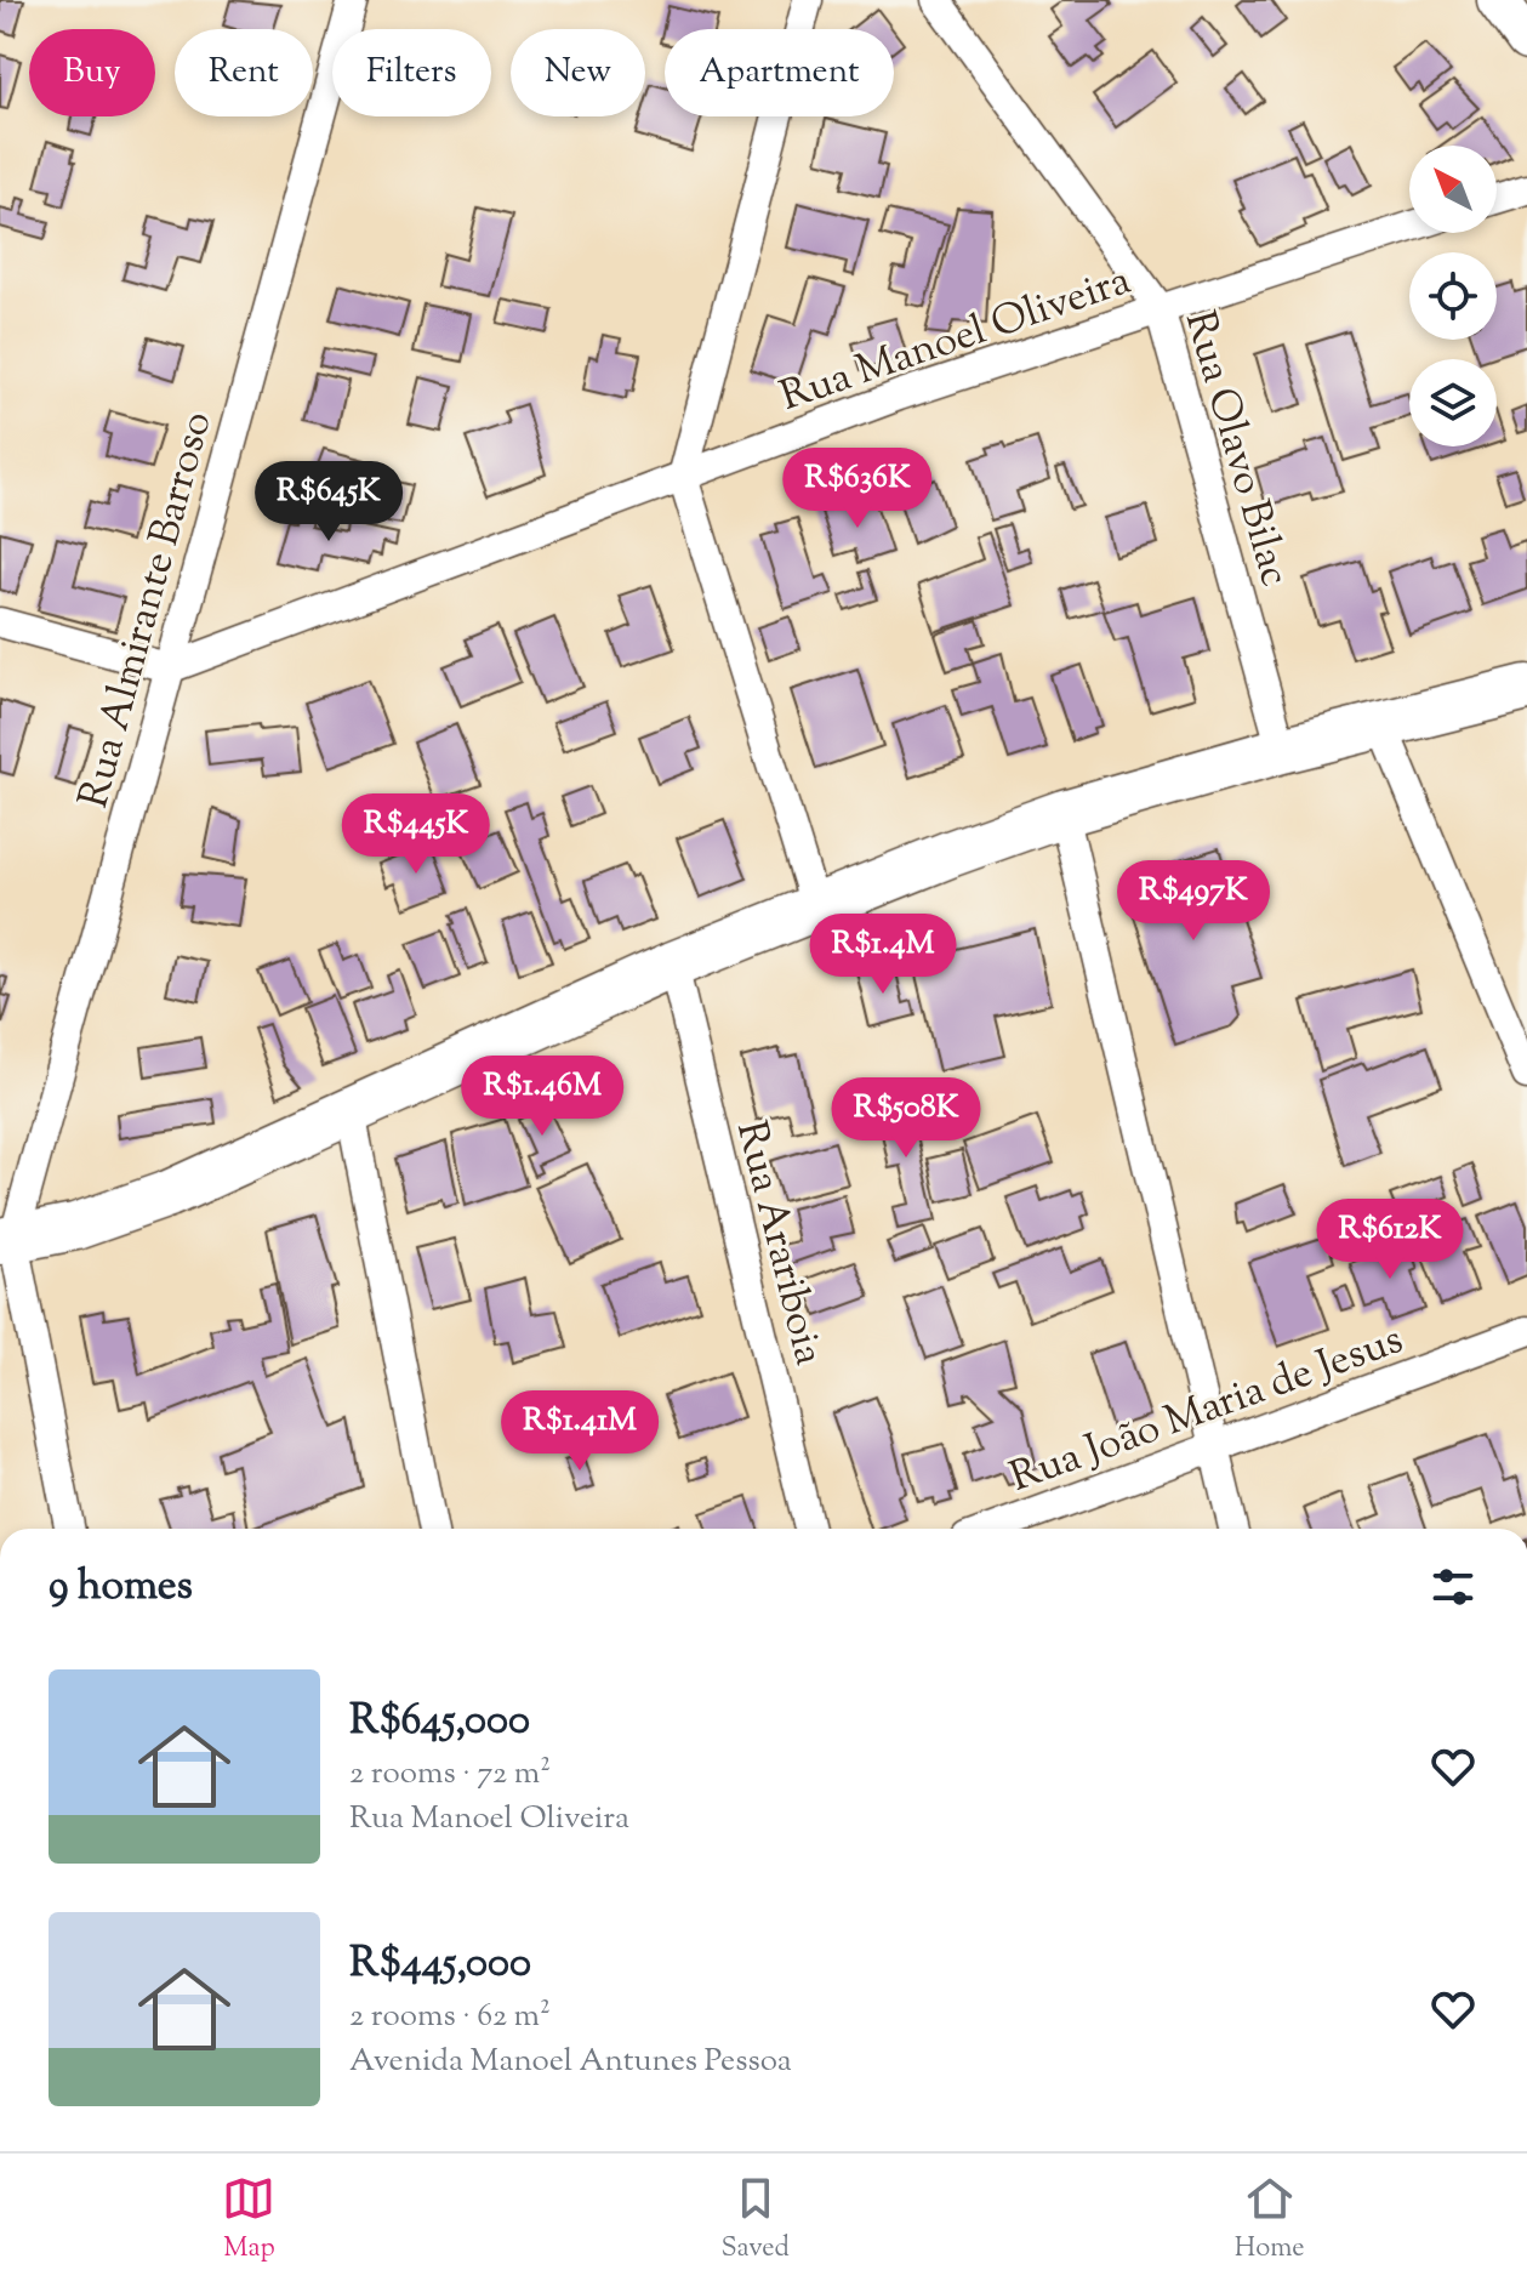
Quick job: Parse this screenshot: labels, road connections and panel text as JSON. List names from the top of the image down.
{
  "streets": {
    "street": [
      "Rua Manoel Oliveira",
      "Rua Olavo Bilac",
      "Rua Almirante Barroso",
      "Rua Arariboia",
      "Rua João Maria de Jesus"
    ]
  },
  "crossings": [
    ["Rua Manoel Oliveira", "Rua Olavo Bilac"],
    ["Rua Manoel Oliveira", "Rua Almirante Barroso"]
  ],
  "north": "top left",
  "page": {
    "chip": [
      "Buy",
      "Rent",
      "Filters",
      "New",
      "Apartment"
    ],
    "price": [
      "R$636K",
      "R$645K",
      "R$445K",
      "R$497K",
      "R$1.4M",
      "R$1.46M",
      "R$508K",
      "R$612K",
      "R$1.41M"
    ],
    "heading": "9 homes",
    "list": [
      {
        "name": "R$645,000",
        "note": "2 rooms · 72 m² · Rua Manoel Oliveira"
      },
      {
        "name": "R$445,000",
        "note": "2 rooms · 62 m² · Avenida Manoel Antunes Pessoa"
      }
    ],
    "tabs": ["Map", "Saved", "Home"]
  }
}
